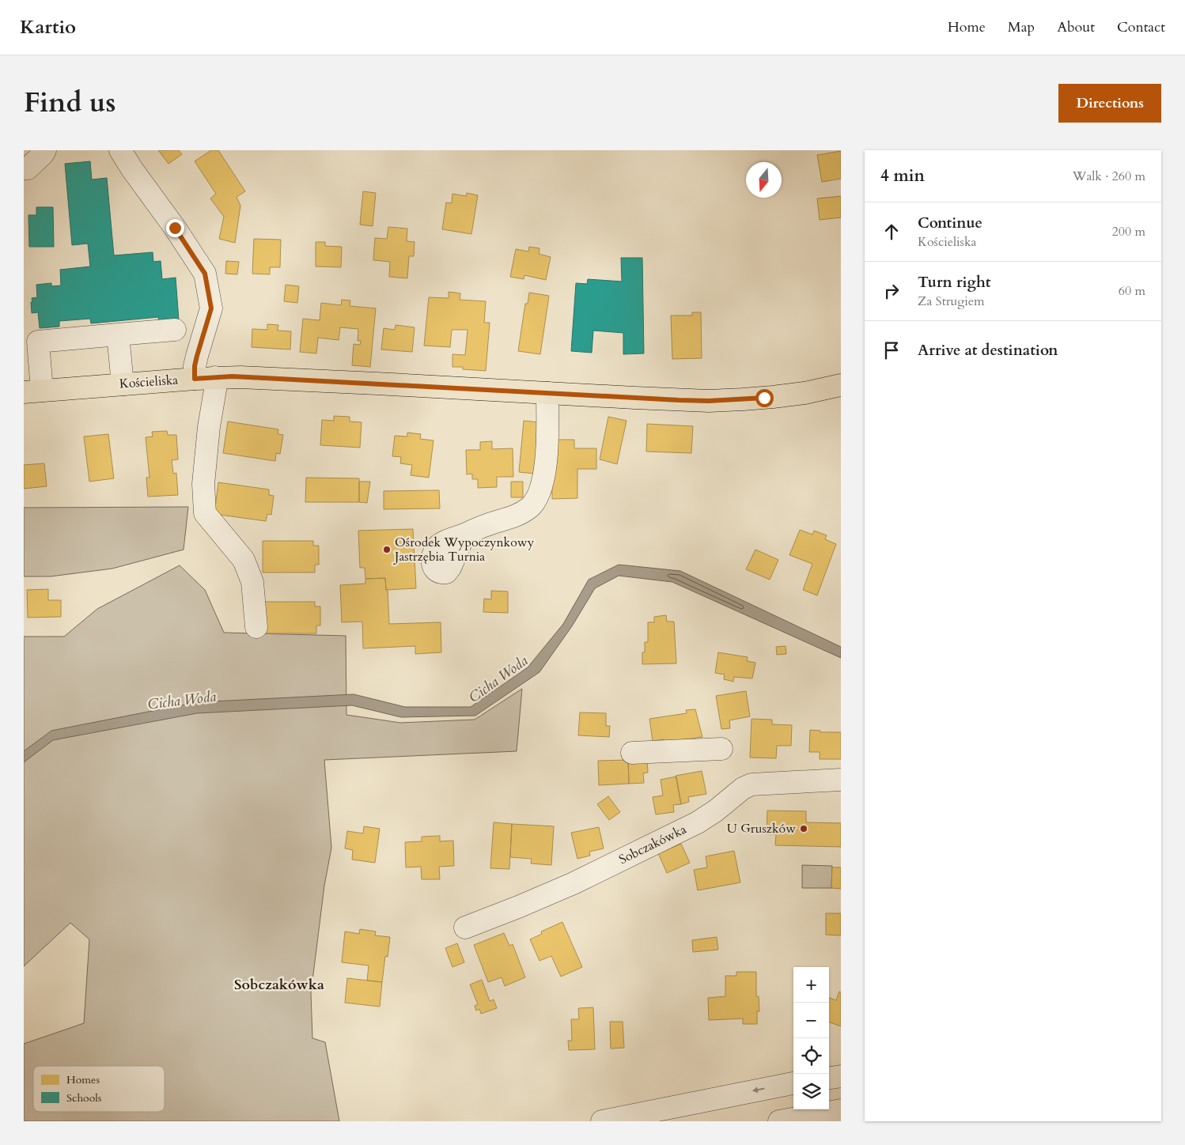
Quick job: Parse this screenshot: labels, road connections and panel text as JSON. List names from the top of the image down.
{
  "streets": {
    "main road": ["Kościeliska"],
    "street": ["Sobczakówka"]
  },
  "districts": ["Sobczakówka"],
  "water": ["Cicha Woda"],
  "places": ["Ośrodek Wypoczynkowy Jastrzębia Turnia", "U Gruszków"],
  "legend": ["Homes", "Schools"],
  "north": "bottom",
  "page": {
    "header": "Kartio",
    "nav": [
      "Home",
      "Map",
      "About",
      "Contact"
    ],
    "title": "Find us",
    "buttons": "Directions",
    "heading": ["4 min", "Walk · 260 m"],
    "list": [
      ["Continue", "Kościeliska", "200 m"],
      ["Turn right", "Za Strugiem", "60 m"],
      "Arrive at destination"
    ],
    "map_buttons": ["+", "−"]
  }
}
